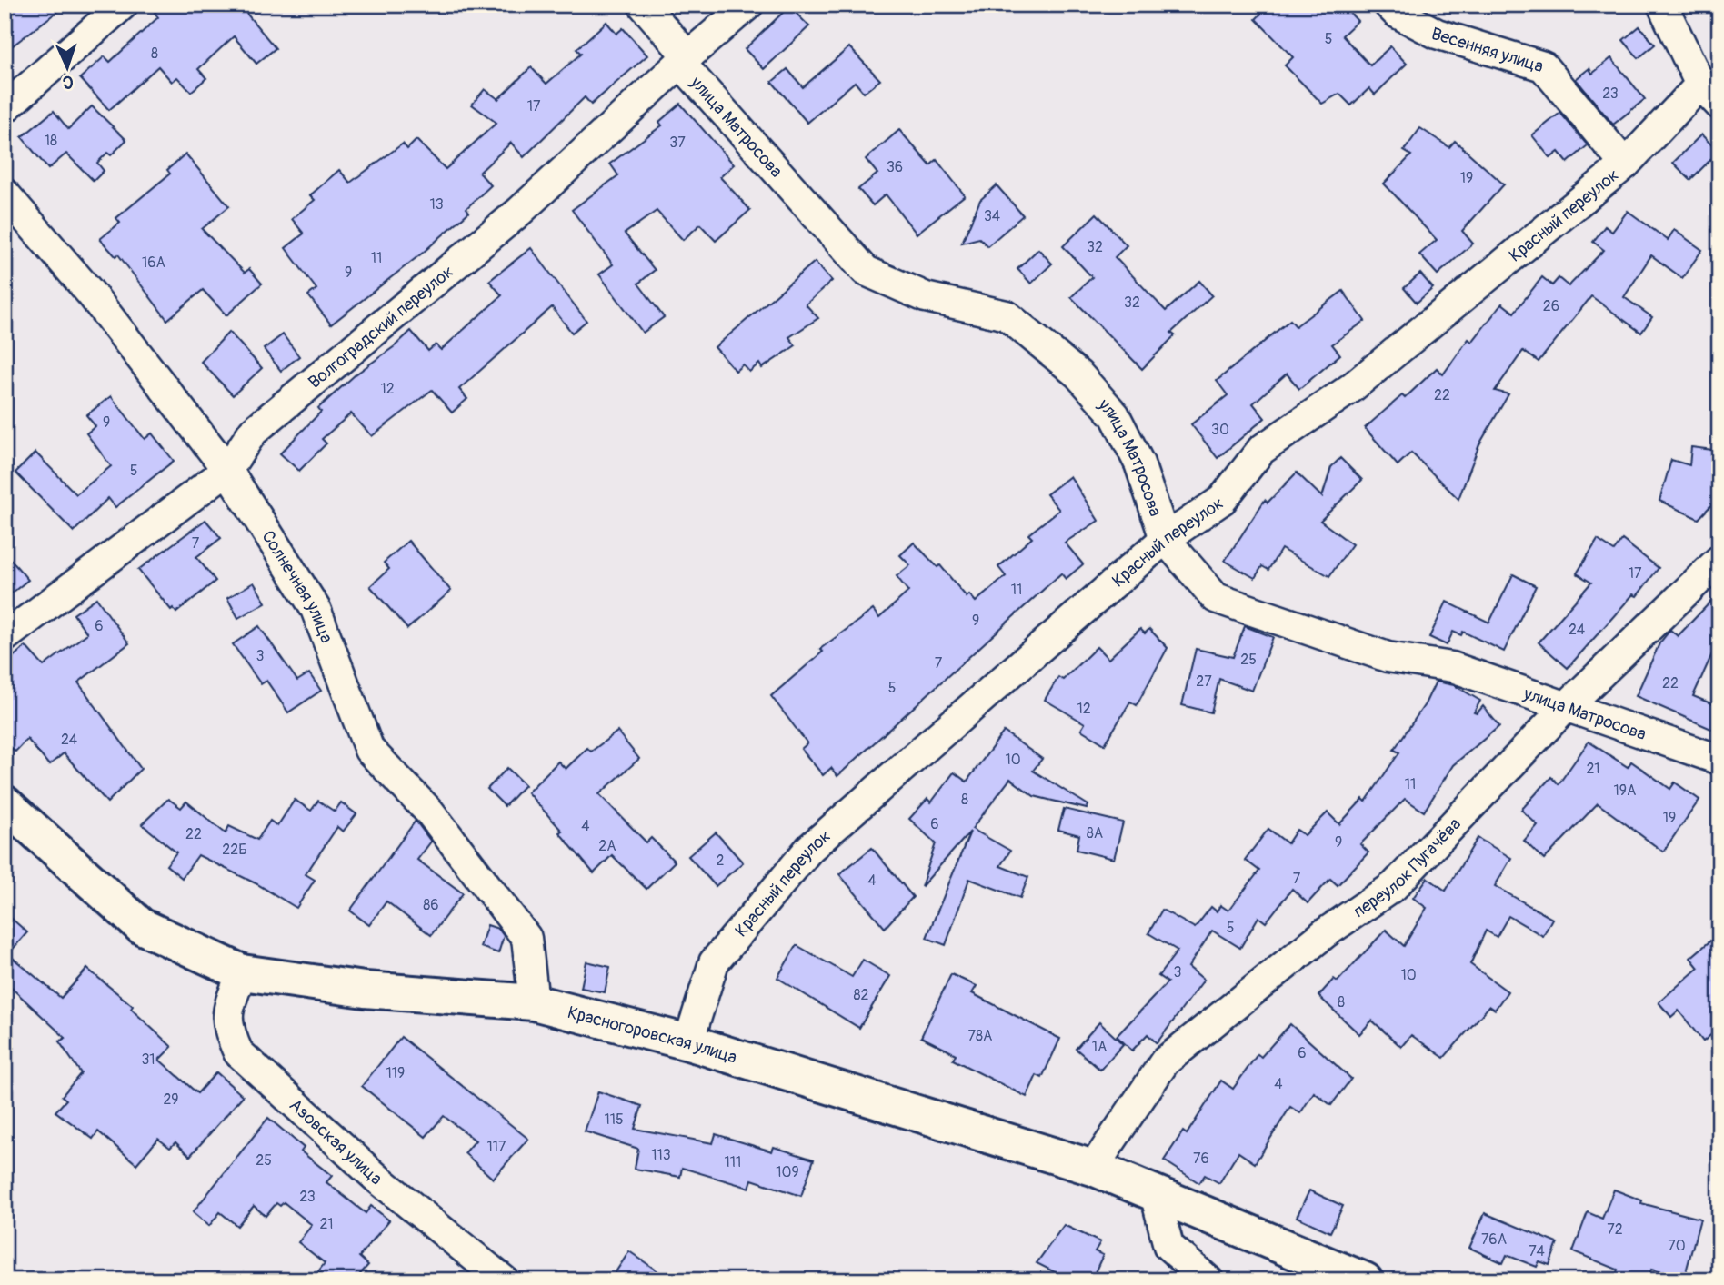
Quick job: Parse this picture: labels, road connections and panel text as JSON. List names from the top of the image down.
{
  "streets": {
    "street": [
      "Весенняя улица",
      "улица Матросова",
      "Красный переулок",
      "Волгоградский переулок",
      "Солнечная улица",
      "переулок Пугачёва",
      "Красногоровская улица",
      "Азовская улица"
    ]
  },
  "crossings": [
    ["Весенняя улица", "Красный переулок"],
    ["улица Матросова", "Красный переулок"],
    ["улица Матросова", "Волгоградский переулок"],
    ["улица Матросова", "переулок Пугачёва"],
    ["Красный переулок", "Красногоровская улица"],
    ["Волгоградский переулок", "Солнечная улица"],
    ["Солнечная улица", "Красногоровская улица"],
    ["переулок Пугачёва", "Красногоровская улица"],
    ["Красногоровская улица", "Азовская улица"]
  ],
  "house_numbers": [
    "5",
    "8",
    "23",
    "17",
    "18",
    "37",
    "36",
    "19",
    "13",
    "34",
    "32",
    "11",
    "16А",
    "9",
    "32",
    "26",
    "12",
    "22",
    "9",
    "30",
    "5",
    "7",
    "17",
    "11",
    "9",
    "6",
    "24",
    "3",
    "25",
    "7",
    "27",
    "22",
    "5",
    "12",
    "24",
    "10",
    "21",
    "11",
    "19А",
    "8",
    "19",
    "6",
    "4",
    "8А",
    "22",
    "9",
    "2А",
    "22Б",
    "2",
    "7",
    "4",
    "86",
    "5",
    "3",
    "10",
    "82",
    "8",
    "78А",
    "1А",
    "6",
    "31",
    "119",
    "4",
    "29",
    "115",
    "117",
    "113",
    "76",
    "25",
    "111",
    "109",
    "23",
    "21",
    "72",
    "76А",
    "70",
    "74"
  ],
  "north": "bottom"
}
